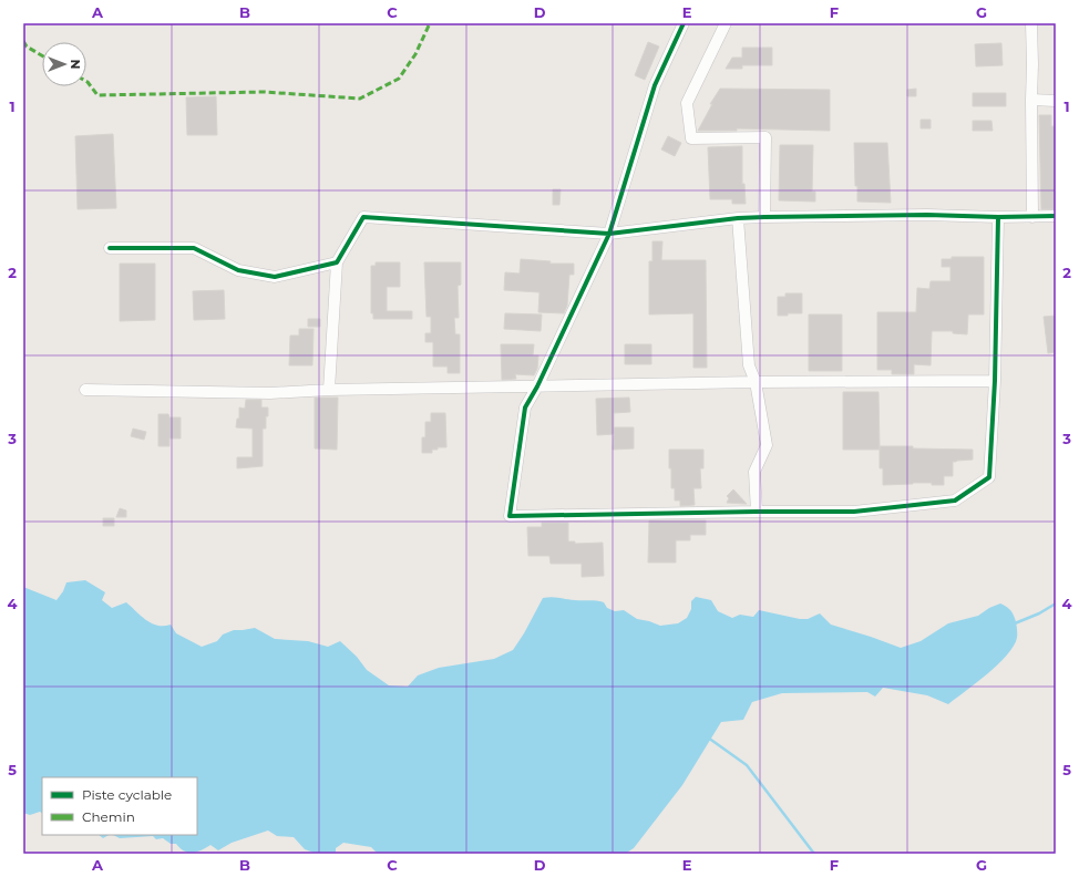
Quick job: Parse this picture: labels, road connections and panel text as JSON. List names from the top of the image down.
{
  "legend": ["Piste cyclable", "Chemin"],
  "north": "right",
  "grid": {
    "columns": [
      "A",
      "B",
      "C",
      "D",
      "E",
      "F",
      "G"
    ],
    "rows": [
      "1",
      "2",
      "3",
      "4",
      "5"
    ]
  }
}
